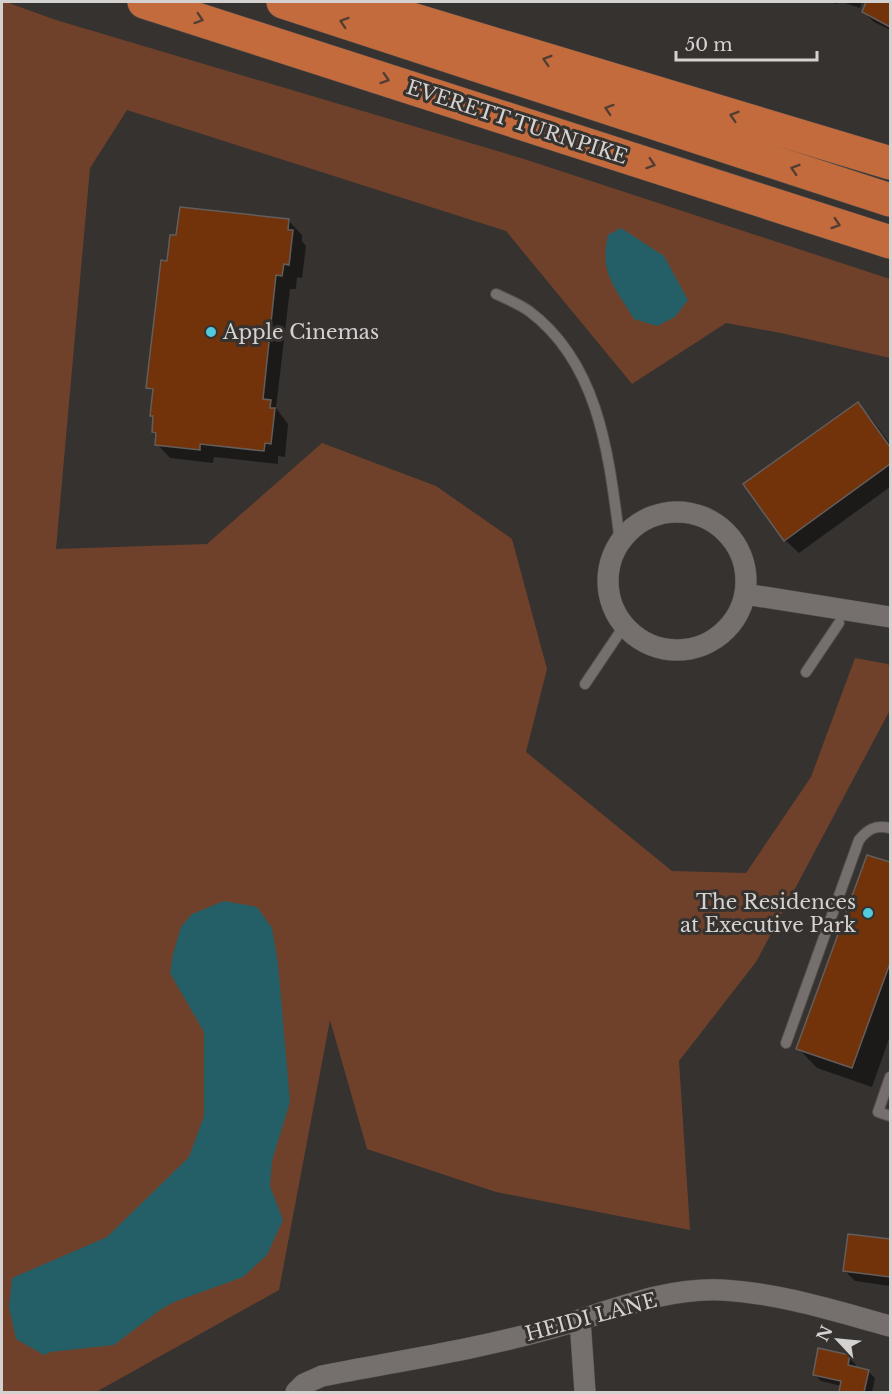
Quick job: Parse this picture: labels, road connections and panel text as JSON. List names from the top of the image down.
{
  "streets": {
    "highway": ["EVERETT TURNPIKE"],
    "street": ["HEIDI LANE"]
  },
  "places": ["Apple Cinemas", "The Residences at Executive Park"],
  "scale_bar": "50 m",
  "north": "top left"
}
